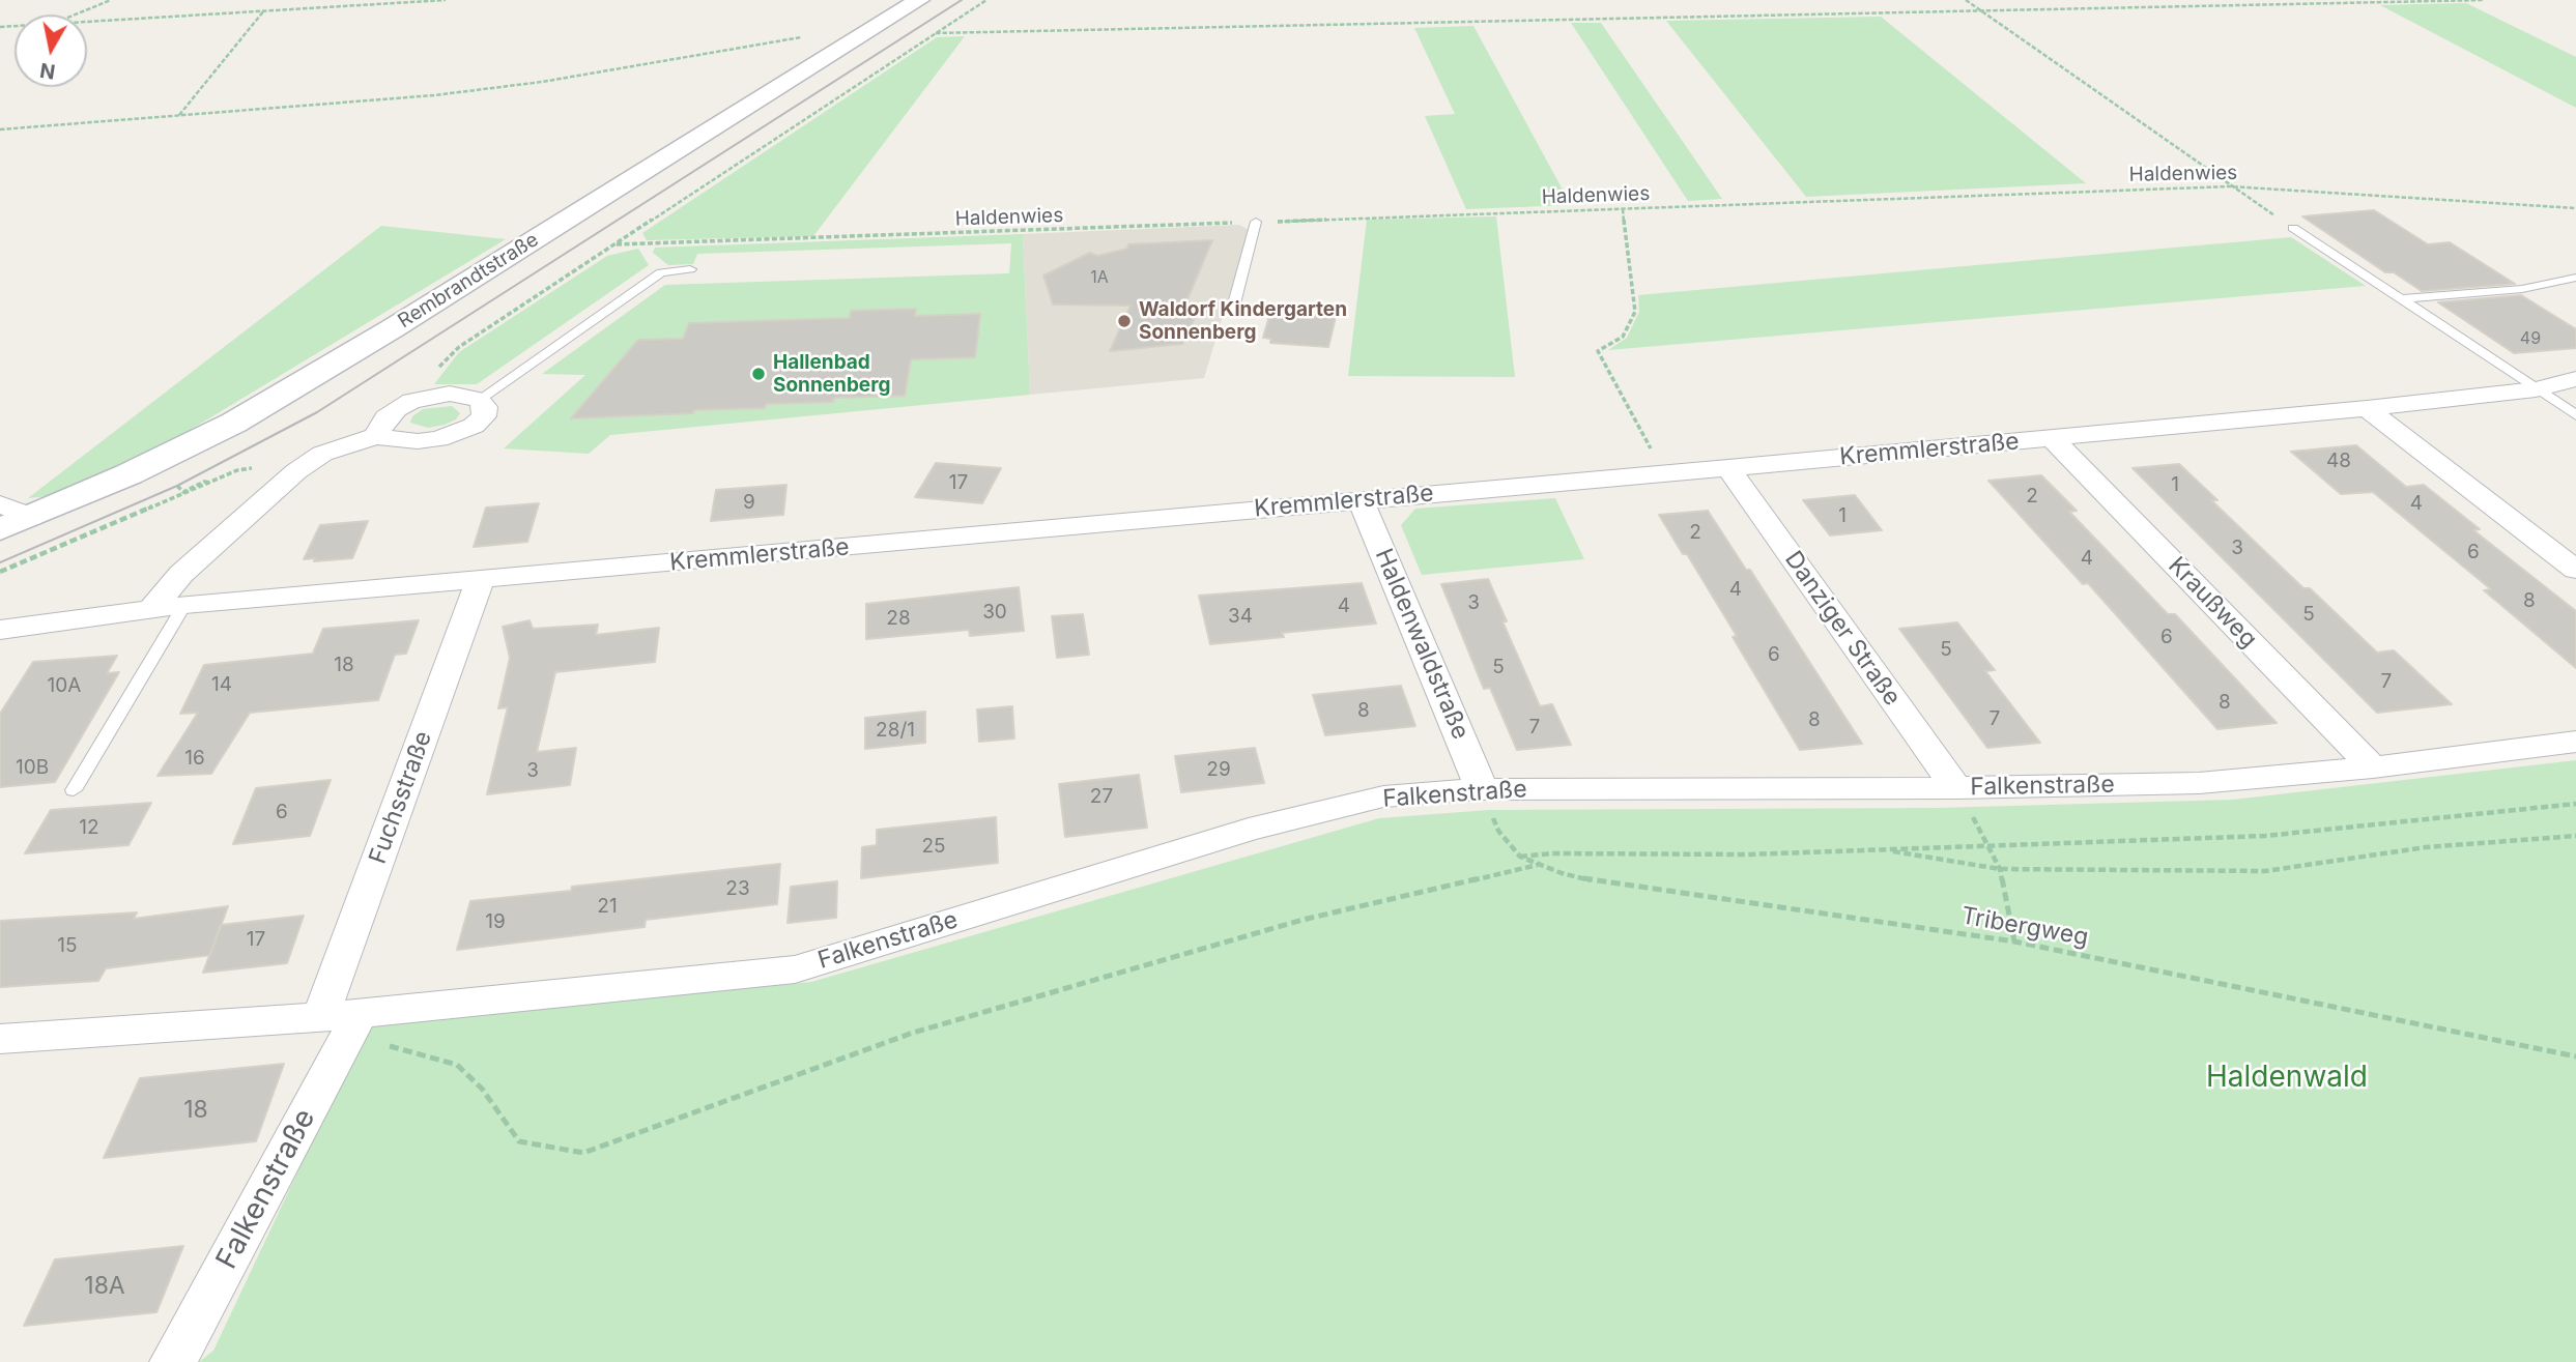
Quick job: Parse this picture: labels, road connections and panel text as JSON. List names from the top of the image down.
{
  "streets": {
    "street": [
      "Rembrandtstraße",
      "Kremmlerstraße",
      "Kraußweg",
      "Danziger Straße",
      "Haldenwaldstraße",
      "Falkenstraße",
      "Fuchsstraße"
    ],
    "path": ["Haldenwies", "Tribergweg"]
  },
  "crossings": [
    ["Kremmlerstraße", "Kraußweg"],
    ["Kremmlerstraße", "Danziger Straße"],
    ["Kremmlerstraße", "Haldenwaldstraße"],
    ["Kremmlerstraße", "Fuchsstraße"],
    ["Kraußweg", "Falkenstraße"],
    ["Danziger Straße", "Falkenstraße"],
    ["Haldenwaldstraße", "Falkenstraße"],
    ["Haldenwaldstraße", "Tribergweg"],
    ["Falkenstraße", "Fuchsstraße"],
    ["Falkenstraße", "Tribergweg"]
  ],
  "parks": ["Haldenwald"],
  "places": ["Waldorf Kindergarten Sonnenberg", "Hallenbad Sonnenberg"],
  "house_numbers": [
    "1A",
    "49",
    "48",
    "17",
    "1",
    "2",
    "9",
    "4",
    "1",
    "2",
    "3",
    "6",
    "4",
    "4",
    "8",
    "3",
    "4",
    "30",
    "5",
    "34",
    "28",
    "6",
    "5",
    "6",
    "18",
    "5",
    "7",
    "14",
    "10A",
    "8",
    "8",
    "7",
    "8",
    "7",
    "28/1",
    "16",
    "10B",
    "29",
    "3",
    "27",
    "6",
    "12",
    "25",
    "23",
    "21",
    "19",
    "17",
    "15",
    "18",
    "18A"
  ],
  "north": "bottom"
}
